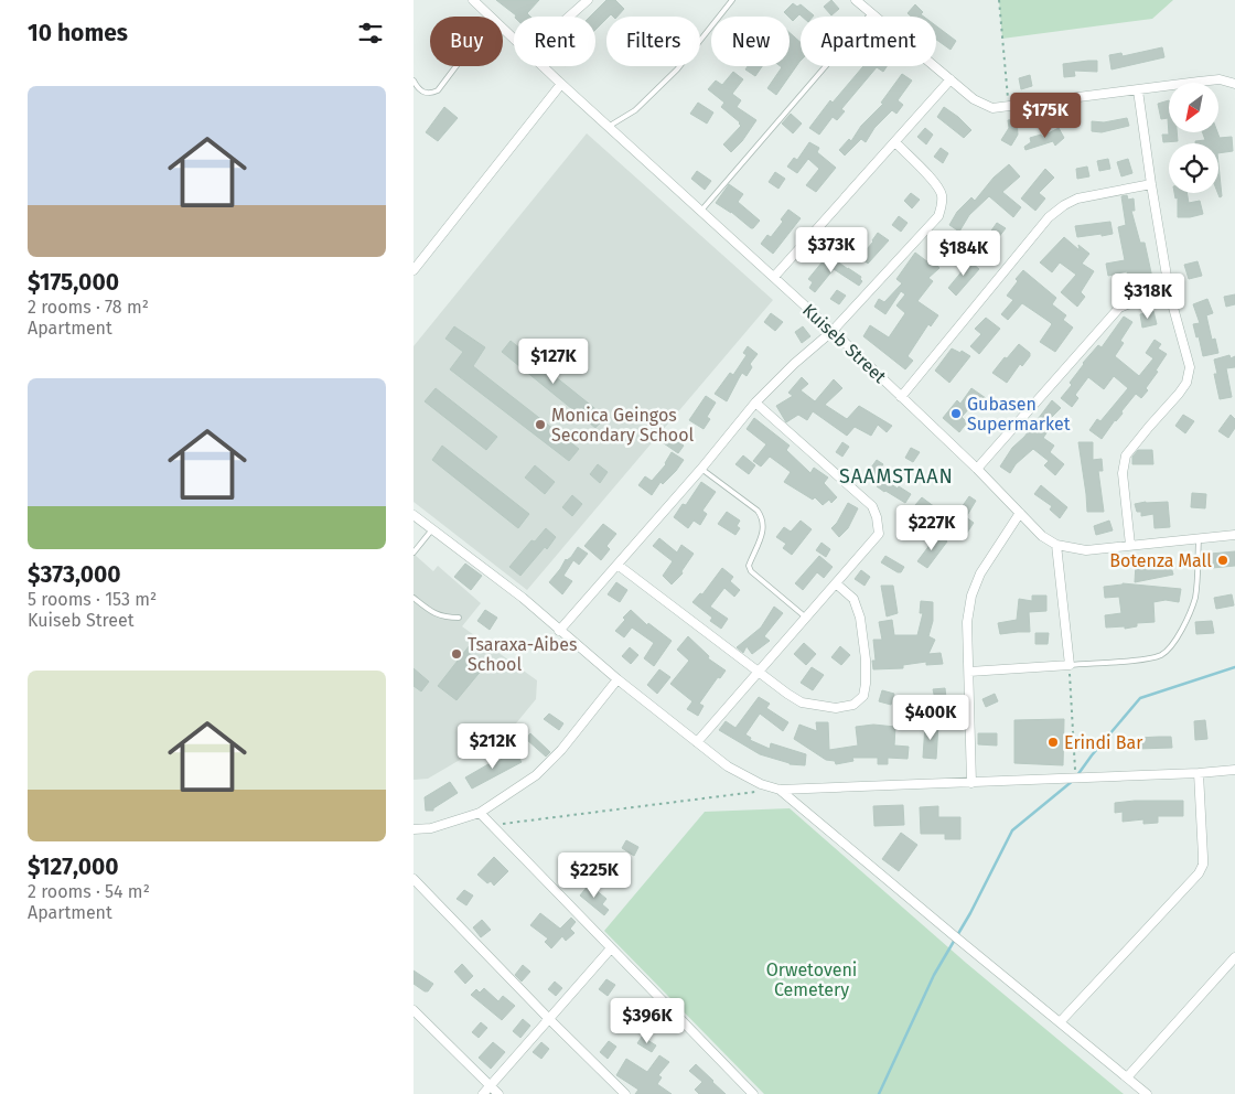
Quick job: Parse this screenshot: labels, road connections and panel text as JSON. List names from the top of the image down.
{
  "streets": {
    "street": ["Kuiseb Street"]
  },
  "districts": ["SAAMSTAAN"],
  "parks": ["Orwetoveni Cemetery"],
  "places": [
    "Gubasen Supermarket",
    "Monica Geingos Secondary School",
    "Botenza Mall",
    "Tsaraxa-Aibes School",
    "Erindi Bar"
  ],
  "north": "bottom left",
  "page": {
    "heading": "10 homes",
    "chip": [
      "Buy",
      "Rent",
      "Filters",
      "New",
      "Apartment"
    ],
    "list": [
      {
        "name": "$175,000",
        "note": "2 rooms · 78 m² · Apartment"
      },
      {
        "name": "$373,000",
        "note": "5 rooms · 153 m² · Kuiseb Street"
      },
      {
        "name": "$127,000",
        "note": "2 rooms · 54 m² · Apartment"
      }
    ],
    "price": [
      "$175K",
      "$373K",
      "$184K",
      "$318K",
      "$127K",
      "$227K",
      "$400K",
      "$212K",
      "$225K",
      "$396K"
    ]
  }
}
